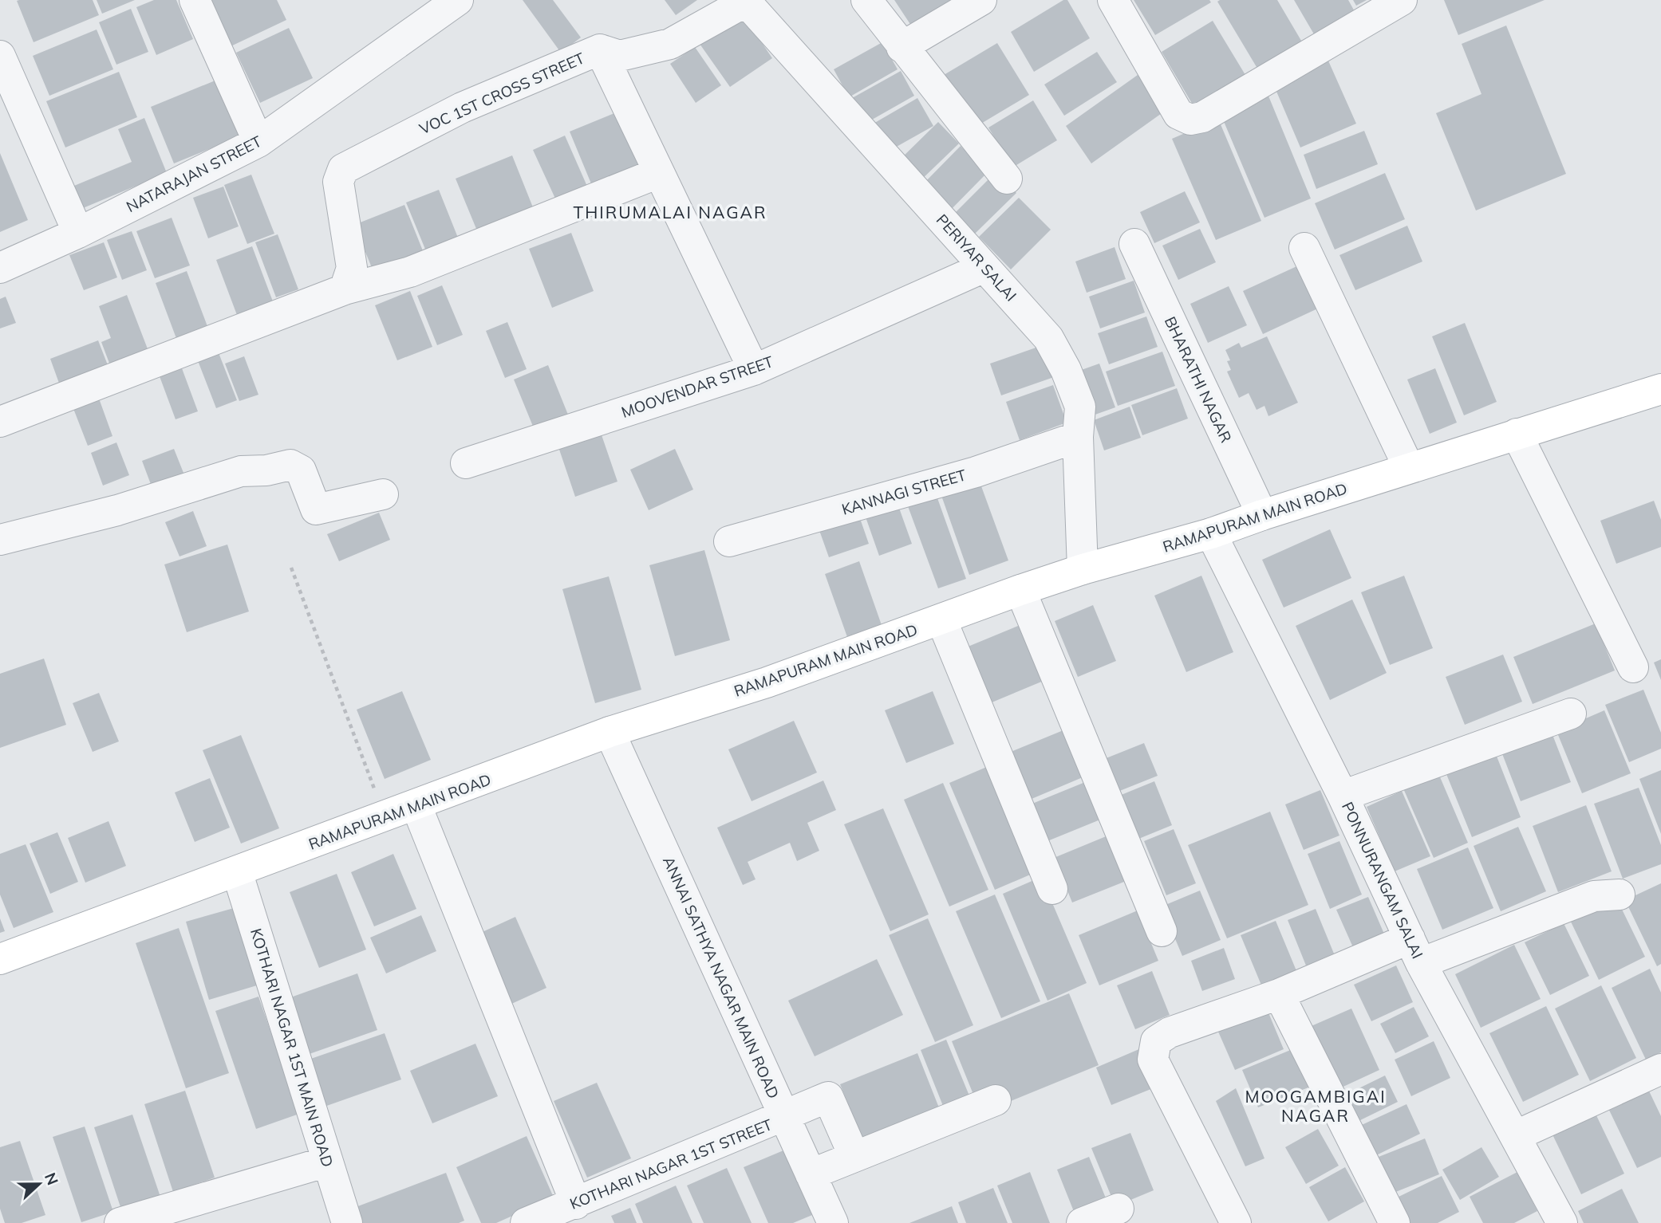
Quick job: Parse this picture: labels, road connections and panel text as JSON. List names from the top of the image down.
{
  "streets": {
    "main road": ["RAMAPURAM MAIN ROAD"],
    "street": [
      "VOC 1ST CROSS STREET",
      "NATARAJAN STREET",
      "PERIYAR SALAI",
      "BHARATHI NAGAR",
      "MOOVENDAR STREET",
      "KANNAGI STREET",
      "PONNURANGAM SALAI",
      "ANNAI SATHYA NAGAR MAIN ROAD",
      "KOTHARI NAGAR 1ST MAIN ROAD",
      "KOTHARI NAGAR 1ST STREET"
    ]
  },
  "crossings": [
    ["VOC 1ST CROSS STREET", "PERIYAR SALAI"],
    ["PERIYAR SALAI", "MOOVENDAR STREET"],
    ["PERIYAR SALAI", "KANNAGI STREET"],
    ["PERIYAR SALAI", "RAMAPURAM MAIN ROAD"],
    ["BHARATHI NAGAR", "RAMAPURAM MAIN ROAD"],
    ["RAMAPURAM MAIN ROAD", "PONNURANGAM SALAI"],
    ["RAMAPURAM MAIN ROAD", "ANNAI SATHYA NAGAR MAIN ROAD"],
    ["RAMAPURAM MAIN ROAD", "KOTHARI NAGAR 1ST MAIN ROAD"],
    ["ANNAI SATHYA NAGAR MAIN ROAD", "KOTHARI NAGAR 1ST STREET"]
  ],
  "districts": ["THIRUMALAI NAGAR", "MOOGAMBIGAI NAGAR"],
  "north": "right"
}
